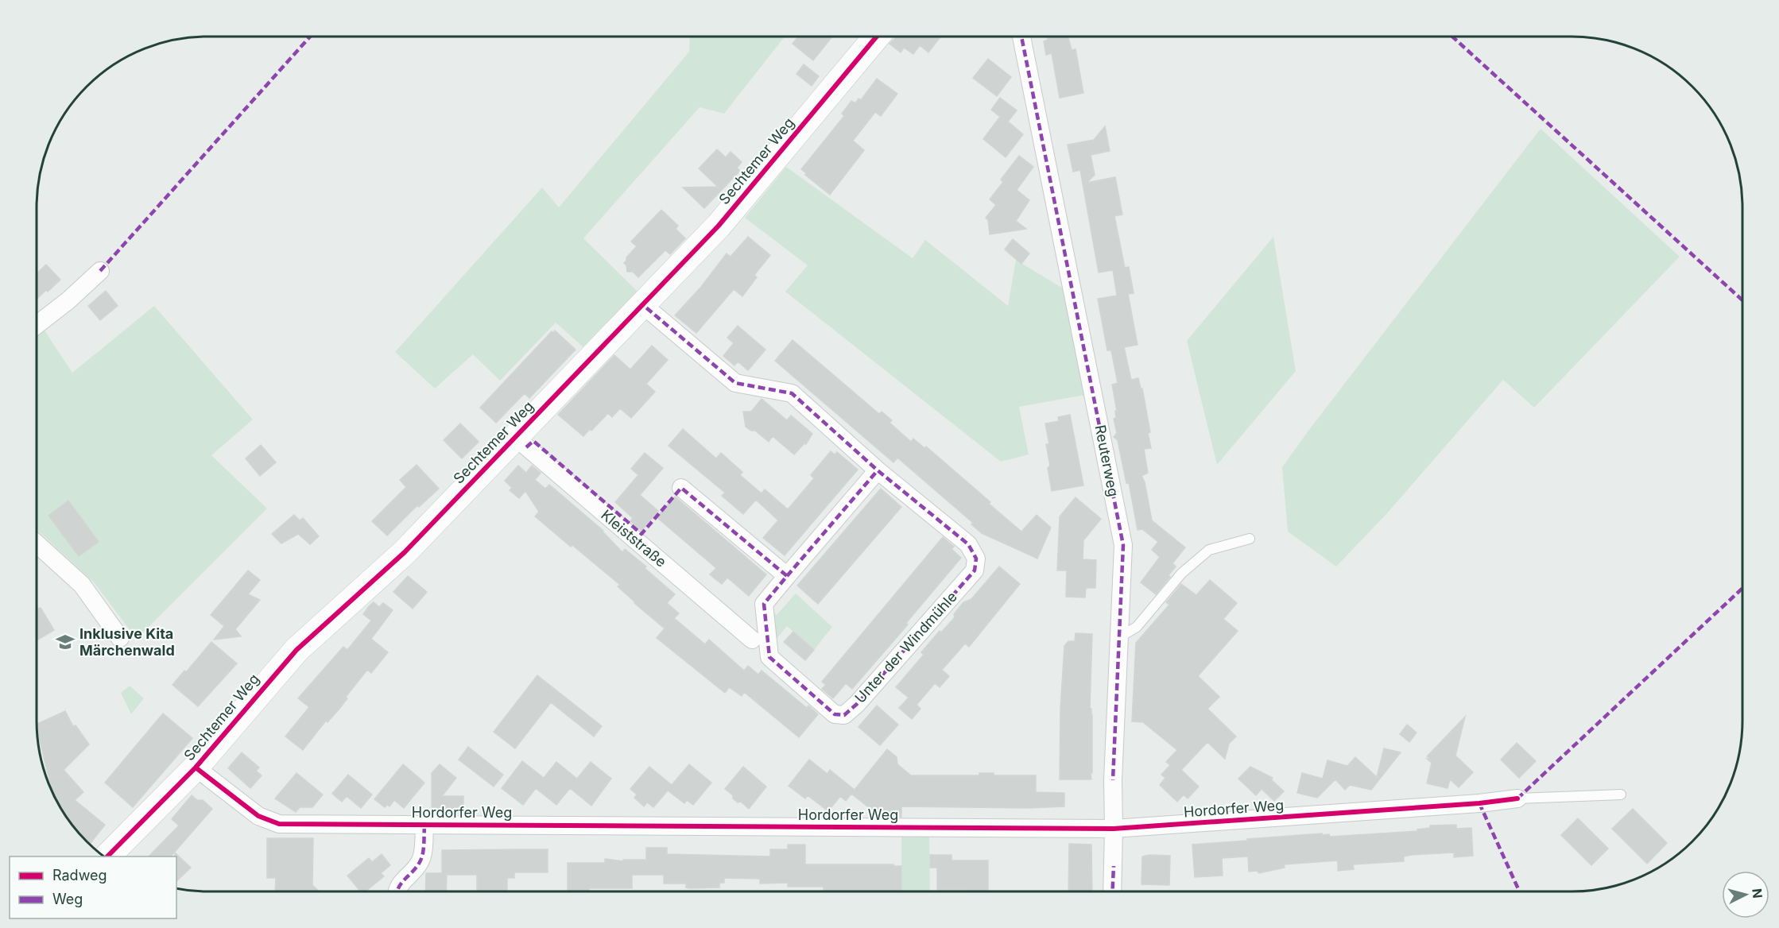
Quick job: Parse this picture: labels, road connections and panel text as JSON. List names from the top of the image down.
{
  "streets": {
    "street": [
      "Sechtemer Weg",
      "Reuterweg",
      "Kleiststraße",
      "Unter der Windmühle",
      "Hordorfer Weg"
    ]
  },
  "crossings": [
    ["Sechtemer Weg", "Kleiststraße"],
    ["Sechtemer Weg", "Unter der Windmühle"],
    ["Sechtemer Weg", "Hordorfer Weg"],
    ["Reuterweg", "Hordorfer Weg"]
  ],
  "places": {
    "school or university": ["Inklusive Kita Märchenwald"]
  },
  "legend": ["Radweg", "Weg"],
  "north": "right"
}
